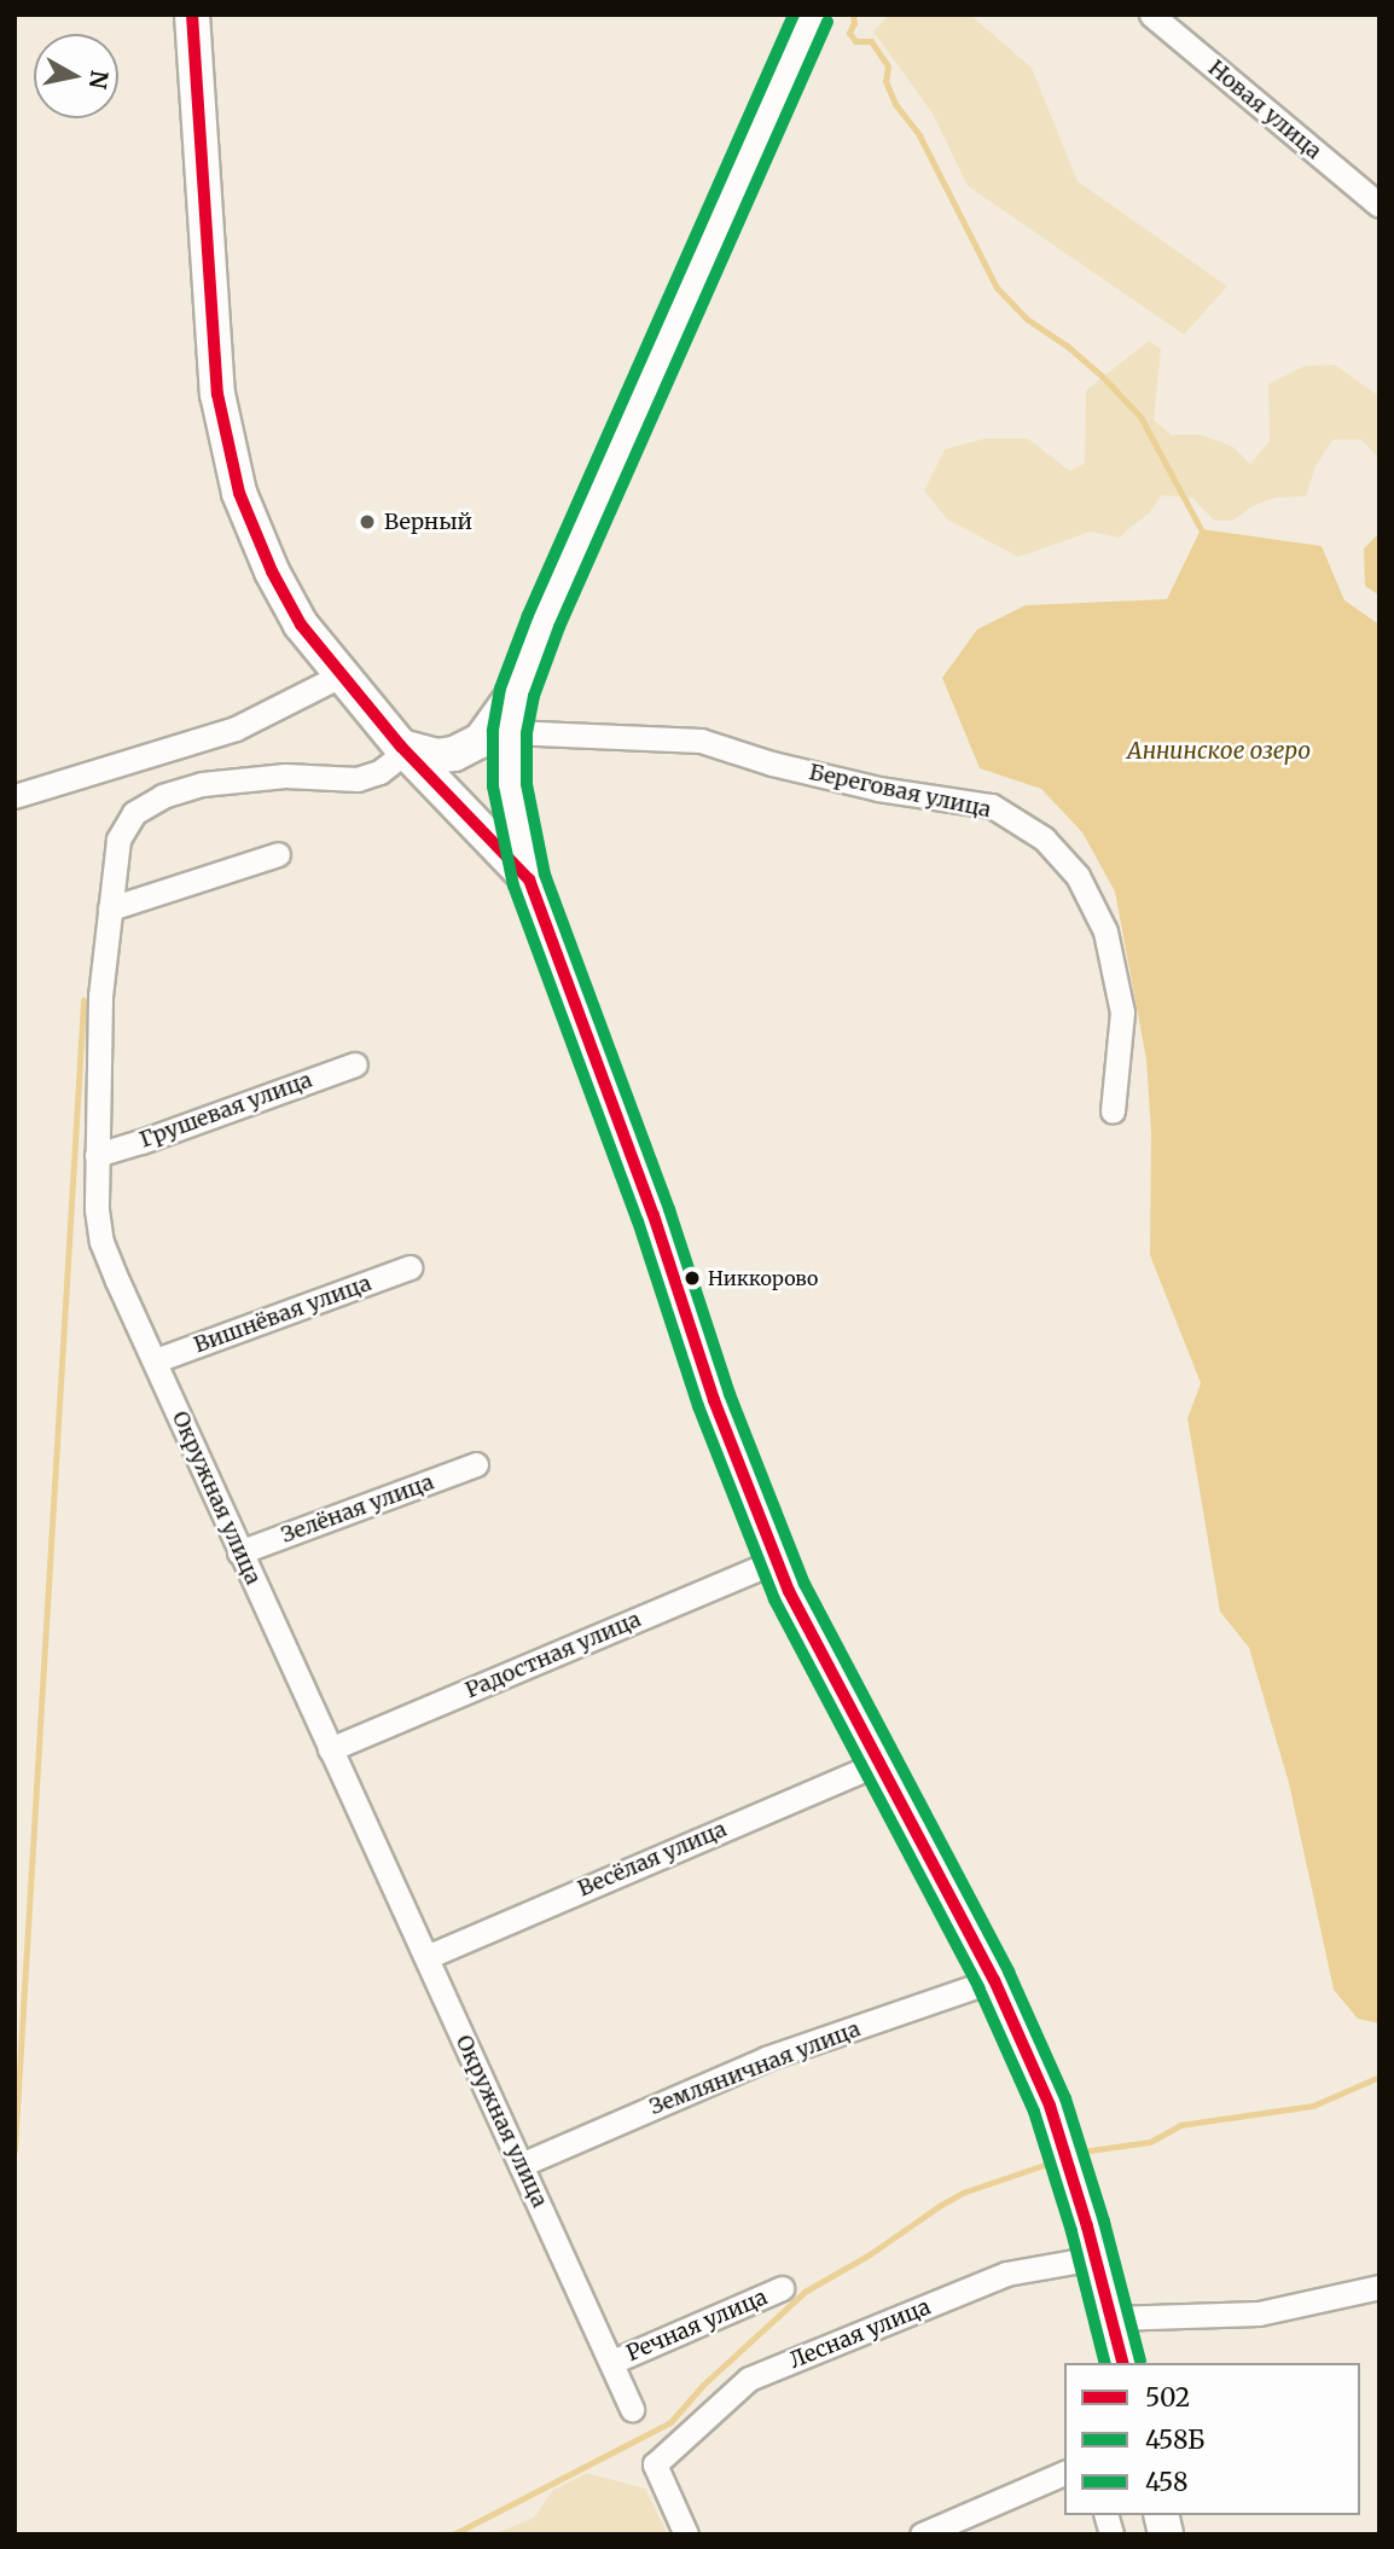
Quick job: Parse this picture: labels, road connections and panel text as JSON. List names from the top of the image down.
{
  "streets": {
    "street": [
      "Новая улица",
      "Береговая улица",
      "Грушевая улица",
      "Вишнёвая улица",
      "Окружная улица",
      "Зелёная улица",
      "Радостная улица",
      "Весёлая улица",
      "Земляничная улица",
      "Речная улица",
      "Лесная улица"
    ]
  },
  "crossings": [
    ["Грушевая улица", "Окружная улица"],
    ["Вишнёвая улица", "Окружная улица"],
    ["Окружная улица", "Зелёная улица"],
    ["Окружная улица", "Радостная улица"],
    ["Окружная улица", "Весёлая улица"],
    ["Окружная улица", "Земляничная улица"],
    ["Окружная улица", "Речная улица"]
  ],
  "water": ["Аннинское озеро"],
  "places": ["Верный", "Никкорово"],
  "lines": ["transit line 502", "transit line 458Б", "transit line 458"],
  "legend": ["502", "458Б", "458"],
  "north": "right"
}
